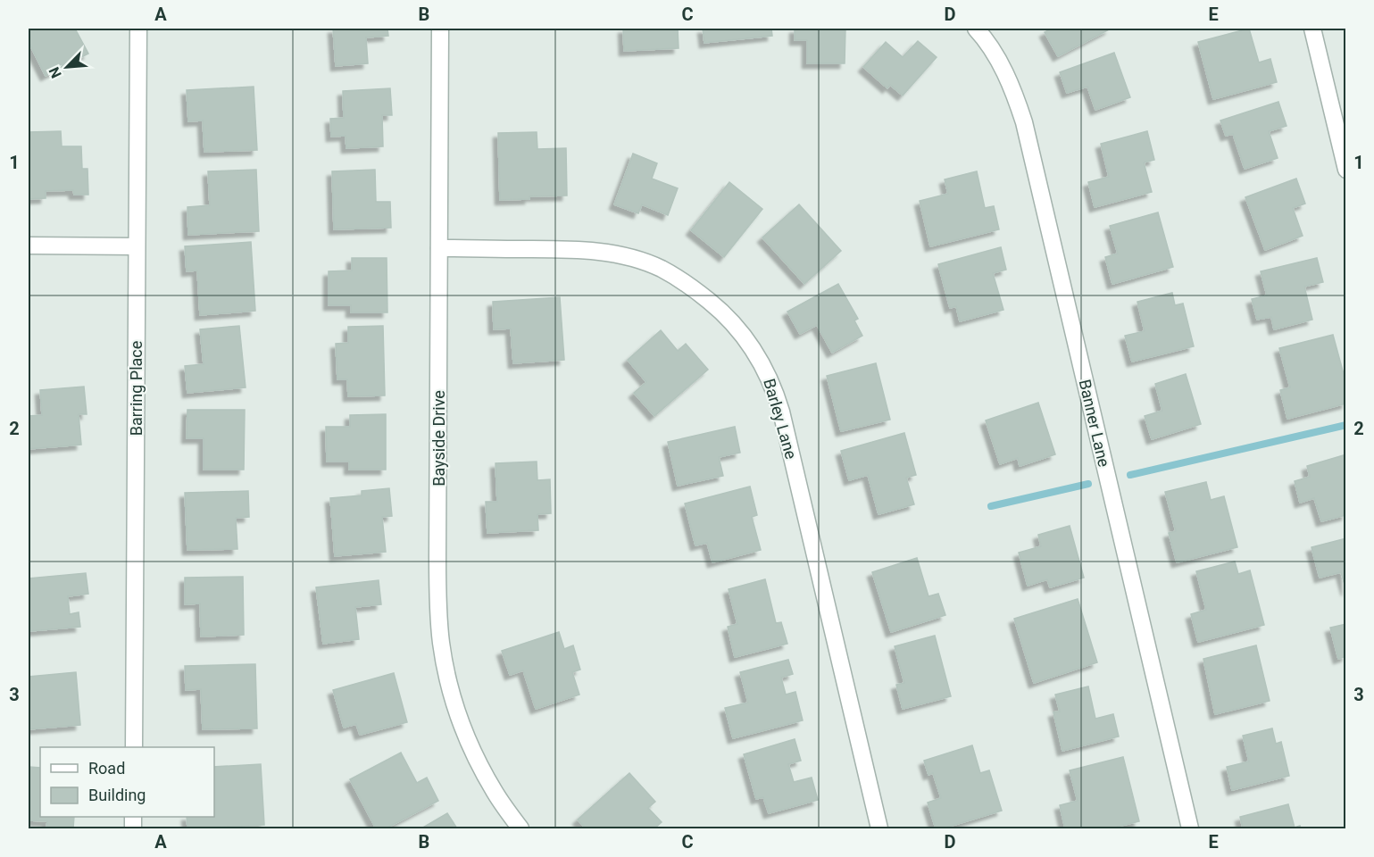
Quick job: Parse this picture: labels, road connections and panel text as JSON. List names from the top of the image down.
{
  "streets": {
    "street": [
      "Barring Place",
      "Barley Lane",
      "Banner Lane",
      "Bayside Drive"
    ]
  },
  "crossings": [
    ["Barley Lane", "Bayside Drive"]
  ],
  "legend": ["Road", "Building"],
  "north": "bottom left",
  "grid": {
    "columns": [
      "A",
      "B",
      "C",
      "D",
      "E"
    ],
    "rows": ["1", "2", "3"]
  }
}
